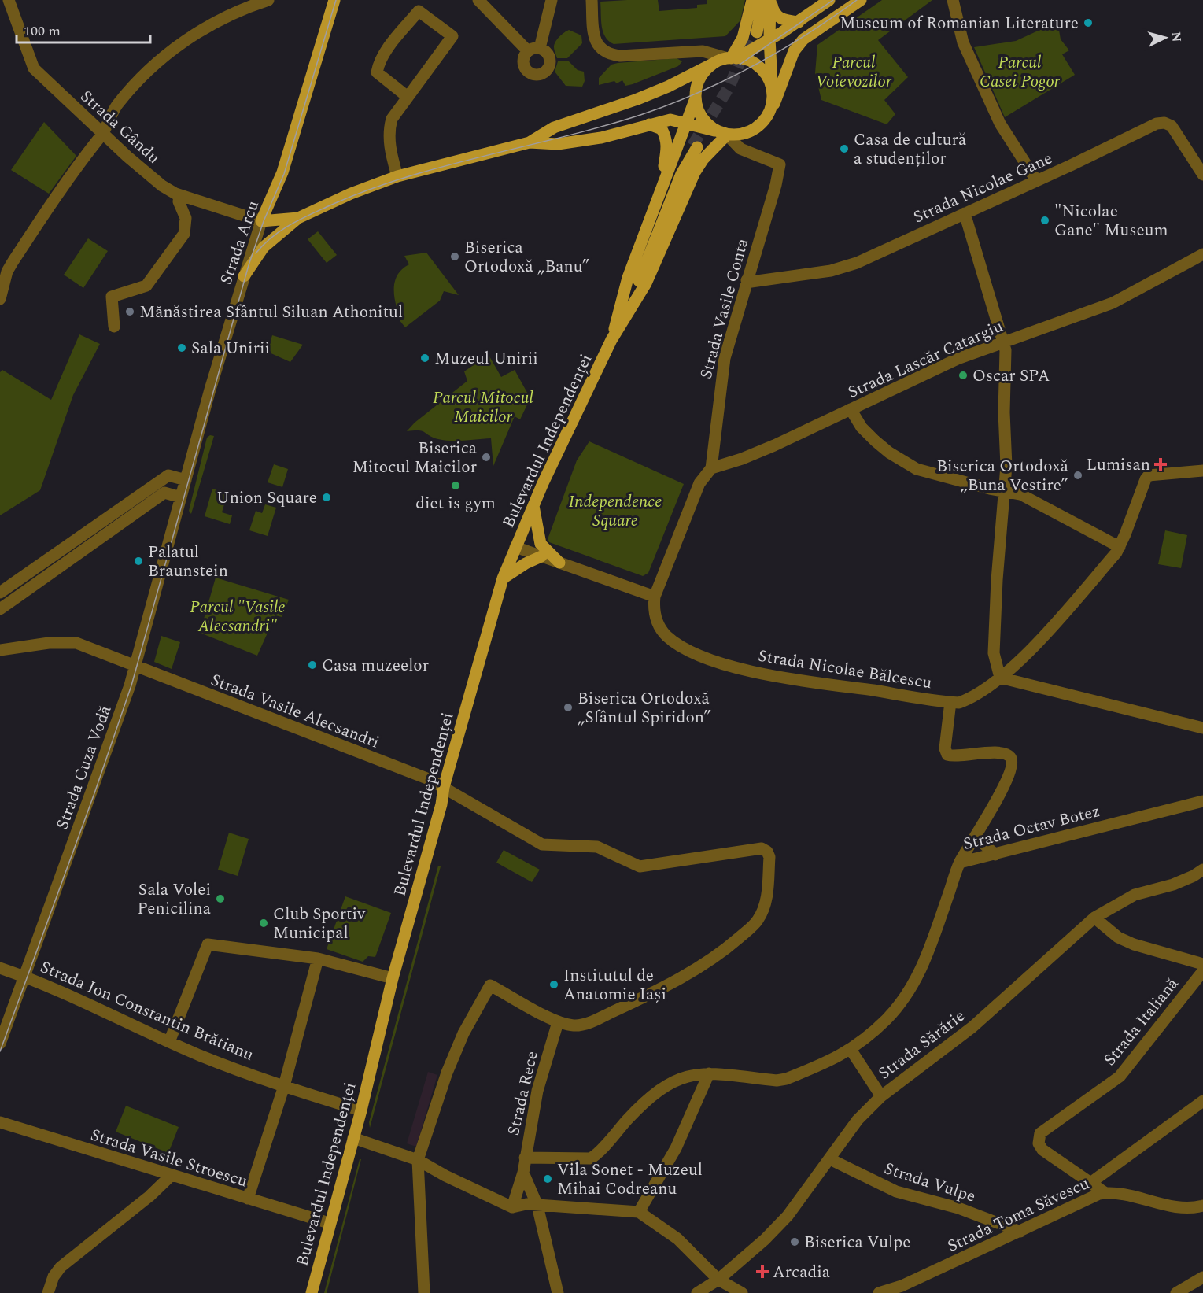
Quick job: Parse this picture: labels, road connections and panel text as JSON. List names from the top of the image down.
{
  "streets": {
    "main road": ["Strada Arcu", "Bulevardul Independenței"],
    "street": [
      "Strada Gându",
      "Strada Nicolae Gane",
      "Strada Vasile Conta",
      "Strada Lascăr Catargiu",
      "Strada Nicolae Bălcescu",
      "Strada Vasile Alecsandri",
      "Strada Cuza Vodă",
      "Strada Octav Botez",
      "Strada Ion Constantin Brătianu",
      "Strada Italiană",
      "Strada Sărărie",
      "Strada Rece",
      "Strada Vasile Stroescu",
      "Strada Vulpe",
      "Strada Toma Săvescu"
    ]
  },
  "crossings": [
    ["Strada Gându", "Strada Arcu"],
    ["Strada Nicolae Gane", "Strada Vasile Conta"],
    ["Strada Arcu", "Strada Cuza Vodă"],
    ["Strada Vasile Conta", "Strada Lascăr Catargiu"],
    ["Strada Vasile Conta", "Strada Nicolae Bălcescu"],
    ["Bulevardul Independenței", "Strada Vasile Alecsandri"],
    ["Bulevardul Independenței", "Strada Ion Constantin Brătianu"],
    ["Bulevardul Independenței", "Strada Vasile Stroescu"],
    ["Strada Nicolae Bălcescu", "Strada Octav Botez"],
    ["Strada Vasile Alecsandri", "Strada Cuza Vodă"],
    ["Strada Vasile Alecsandri", "Strada Rece"],
    ["Strada Cuza Vodă", "Strada Ion Constantin Brătianu"],
    ["Strada Italiană", "Strada Toma Săvescu"],
    ["Strada Sărărie", "Strada Vulpe"],
    ["Strada Vulpe", "Strada Toma Săvescu"]
  ],
  "parks": [
    "Parcul Voievozilor",
    "Parcul Casei Pogor",
    "Parcul Mitocul Maicilor",
    "Independence Square",
    "Parcul \"Vasile Alecsandri\""
  ],
  "places": {
    "other": [
      "Museum of Romanian Literature",
      "Casa de cultură a studenților",
      "\"Nicolae Gane\" Museum",
      "Biserica Ortodoxă „Banu”",
      "Mănăstirea Sfântul Siluan Athonitul",
      "Sala Unirii",
      "Muzeul Unirii",
      "Oscar SPA",
      "Biserica Mitocul Maicilor",
      "Biserica Ortodoxă „Buna Vestire”",
      "diet is gym",
      "Union Square",
      "Palatul Braunstein",
      "Casa muzeelor",
      "Biserica Ortodoxă „Sfântul Spiridon”",
      "Sala Volei Penicilina",
      "Club Sportiv Municipal",
      "Institutul de Anatomie Iași",
      "Vila Sonet - Muzeul Mihai Codreanu",
      "Biserica Vulpe"
    ],
    "health": ["Lumisan", "Arcadia"]
  },
  "scale_bar": "100 m",
  "north": "right"
}
